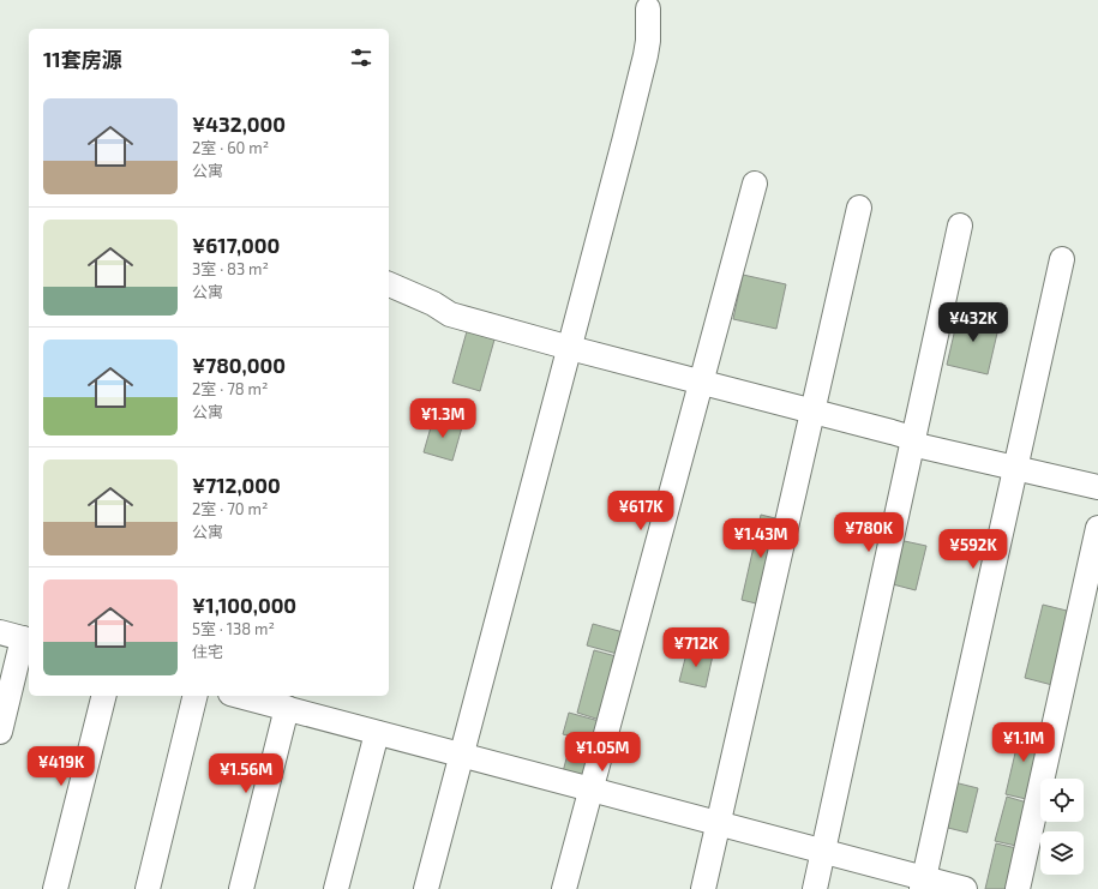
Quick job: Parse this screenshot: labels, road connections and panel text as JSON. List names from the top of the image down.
{
  "page": {
    "heading": "11套房源",
    "list": [
      {
        "name": "¥432,000",
        "note": "2室 · 60 m² · 公寓"
      },
      {
        "name": "¥617,000",
        "note": "3室 · 83 m² · 公寓"
      },
      {
        "name": "¥780,000",
        "note": "2室 · 78 m² · 公寓"
      },
      {
        "name": "¥712,000",
        "note": "2室 · 70 m² · 公寓"
      },
      {
        "name": "¥1,100,000",
        "note": "5室 · 138 m² · 住宅"
      }
    ],
    "price": [
      "¥432K",
      "¥1.3M",
      "¥617K",
      "¥780K",
      "¥1.43M",
      "¥592K",
      "¥712K",
      "¥1.1M",
      "¥1.05M",
      "¥419K",
      "¥1.56M"
    ]
  }
}
